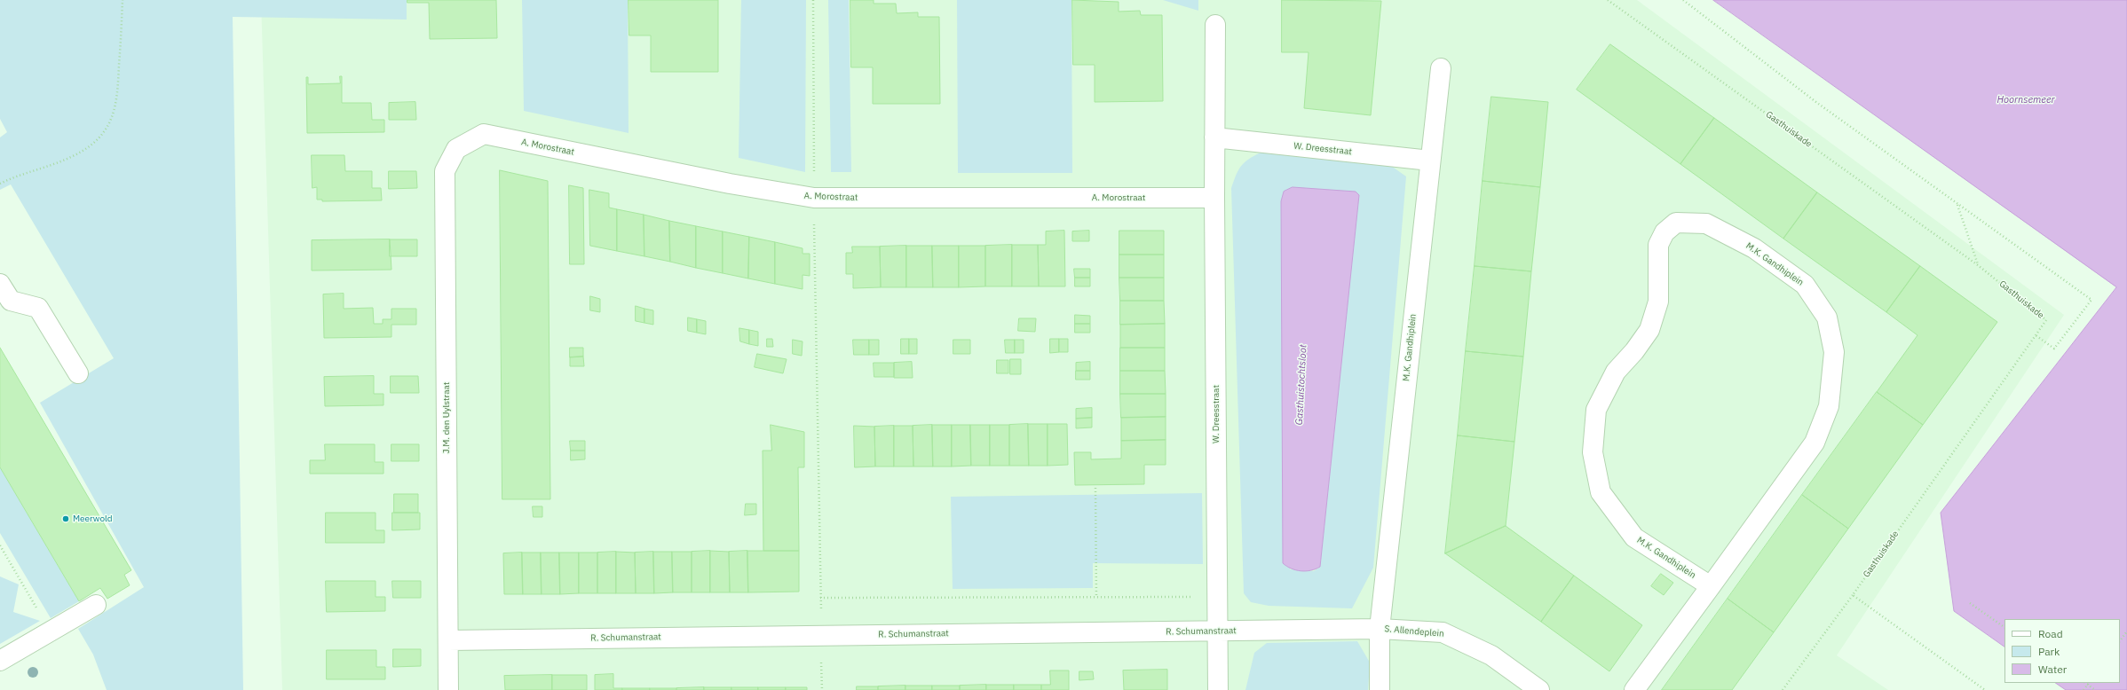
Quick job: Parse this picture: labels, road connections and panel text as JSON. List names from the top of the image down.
{
  "streets": {
    "street": [
      "A. Morostraat",
      "W. Dreesstraat",
      "M.K. Gandhiplein",
      "J.M. den Uylstraat",
      "R. Schumanstraat",
      "S. Allendeplein"
    ],
    "path": ["Gasthuiskade"]
  },
  "crossings": [
    ["A. Morostraat", "W. Dreesstraat"],
    ["A. Morostraat", "J.M. den Uylstraat"],
    ["W. Dreesstraat", "M.K. Gandhiplein"],
    ["W. Dreesstraat", "R. Schumanstraat"],
    ["M.K. Gandhiplein", "R. Schumanstraat"],
    ["M.K. Gandhiplein", "S. Allendeplein"],
    ["J.M. den Uylstraat", "R. Schumanstraat"],
    ["R. Schumanstraat", "S. Allendeplein"]
  ],
  "water": ["Hoornsemeer", "Gasthuistochtsloot"],
  "places": ["Meerwold"],
  "legend": ["Road", "Park", "Water"]
}
